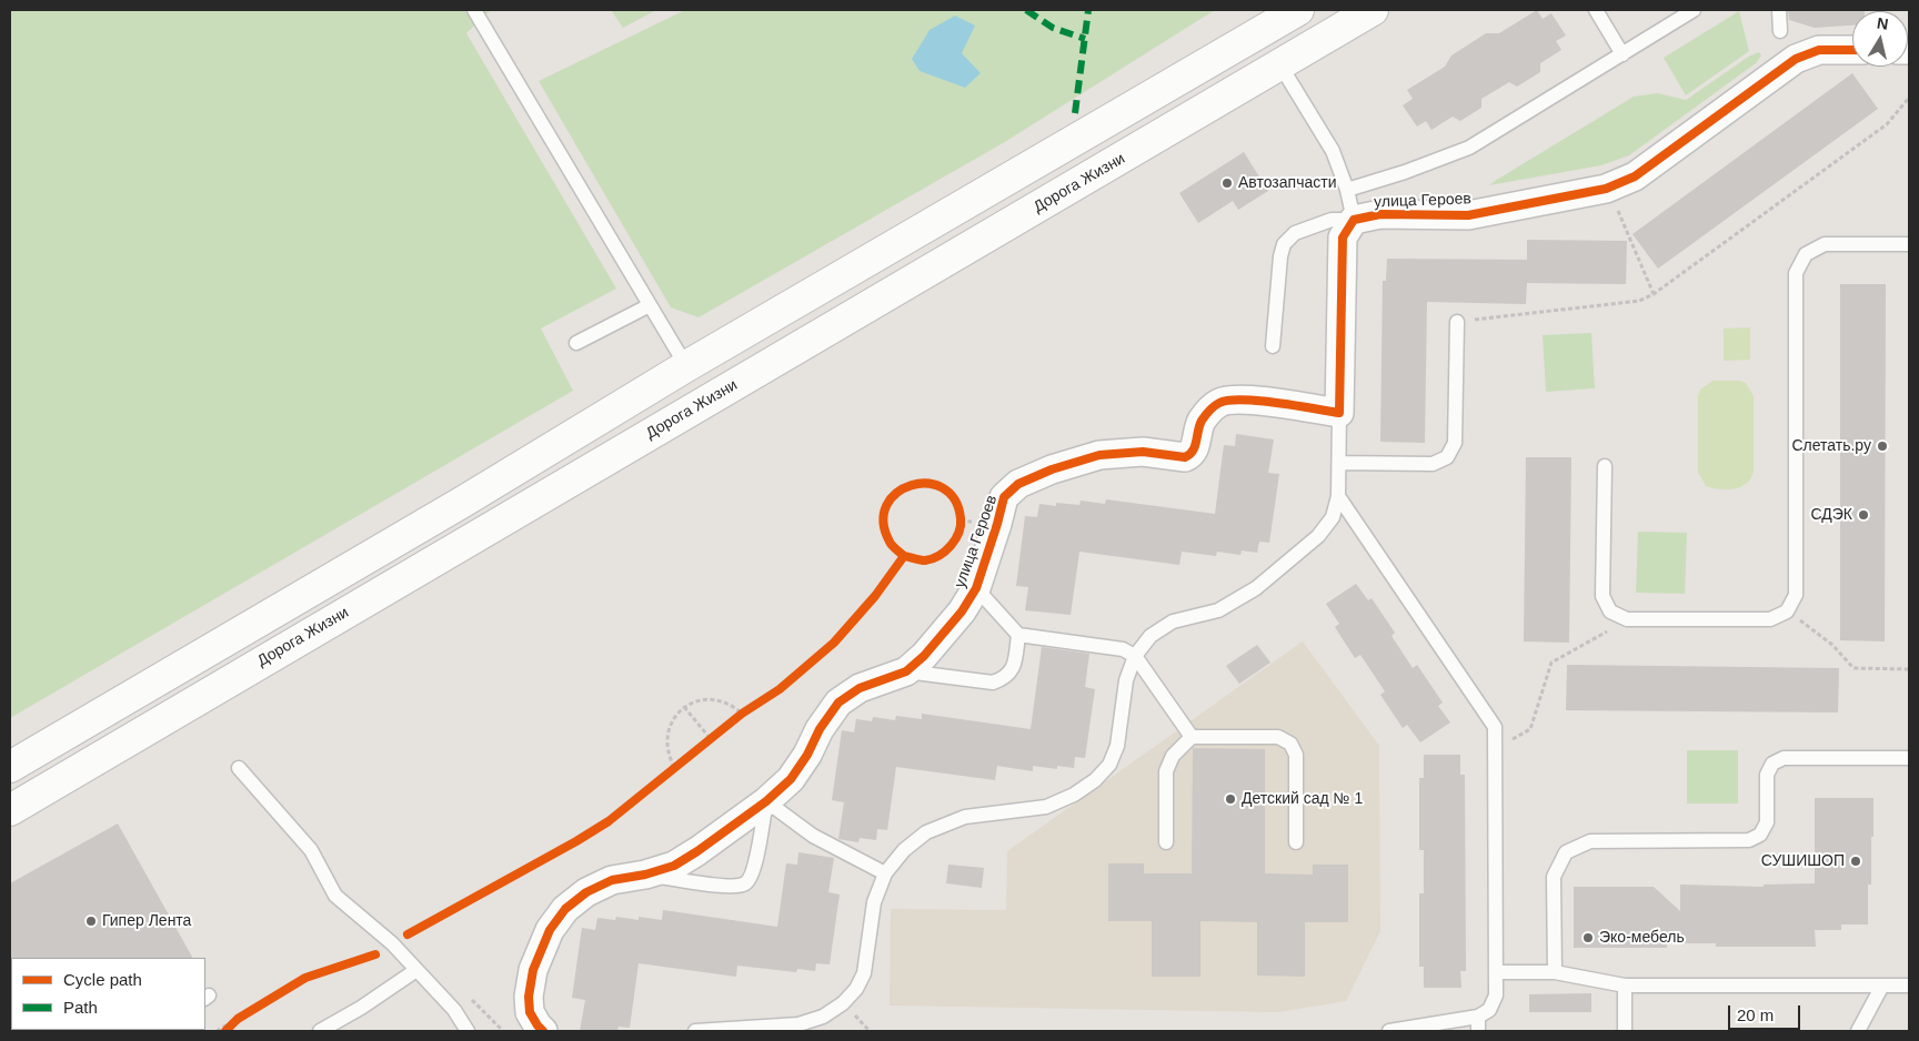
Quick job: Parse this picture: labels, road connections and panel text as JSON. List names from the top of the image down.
{
  "streets": {
    "main road": ["Дорога Жизни"],
    "street": ["улица Героев"]
  },
  "places": [
    "Автозапчасти",
    "Слетать.ру",
    "СДЭК",
    "Детский сад № 1",
    "СУШИШОП",
    "Гипер Лента",
    "Эко-мебель"
  ],
  "legend": ["Cycle path", "Path"],
  "scale_bar": "20 m",
  "north": "top"
}
